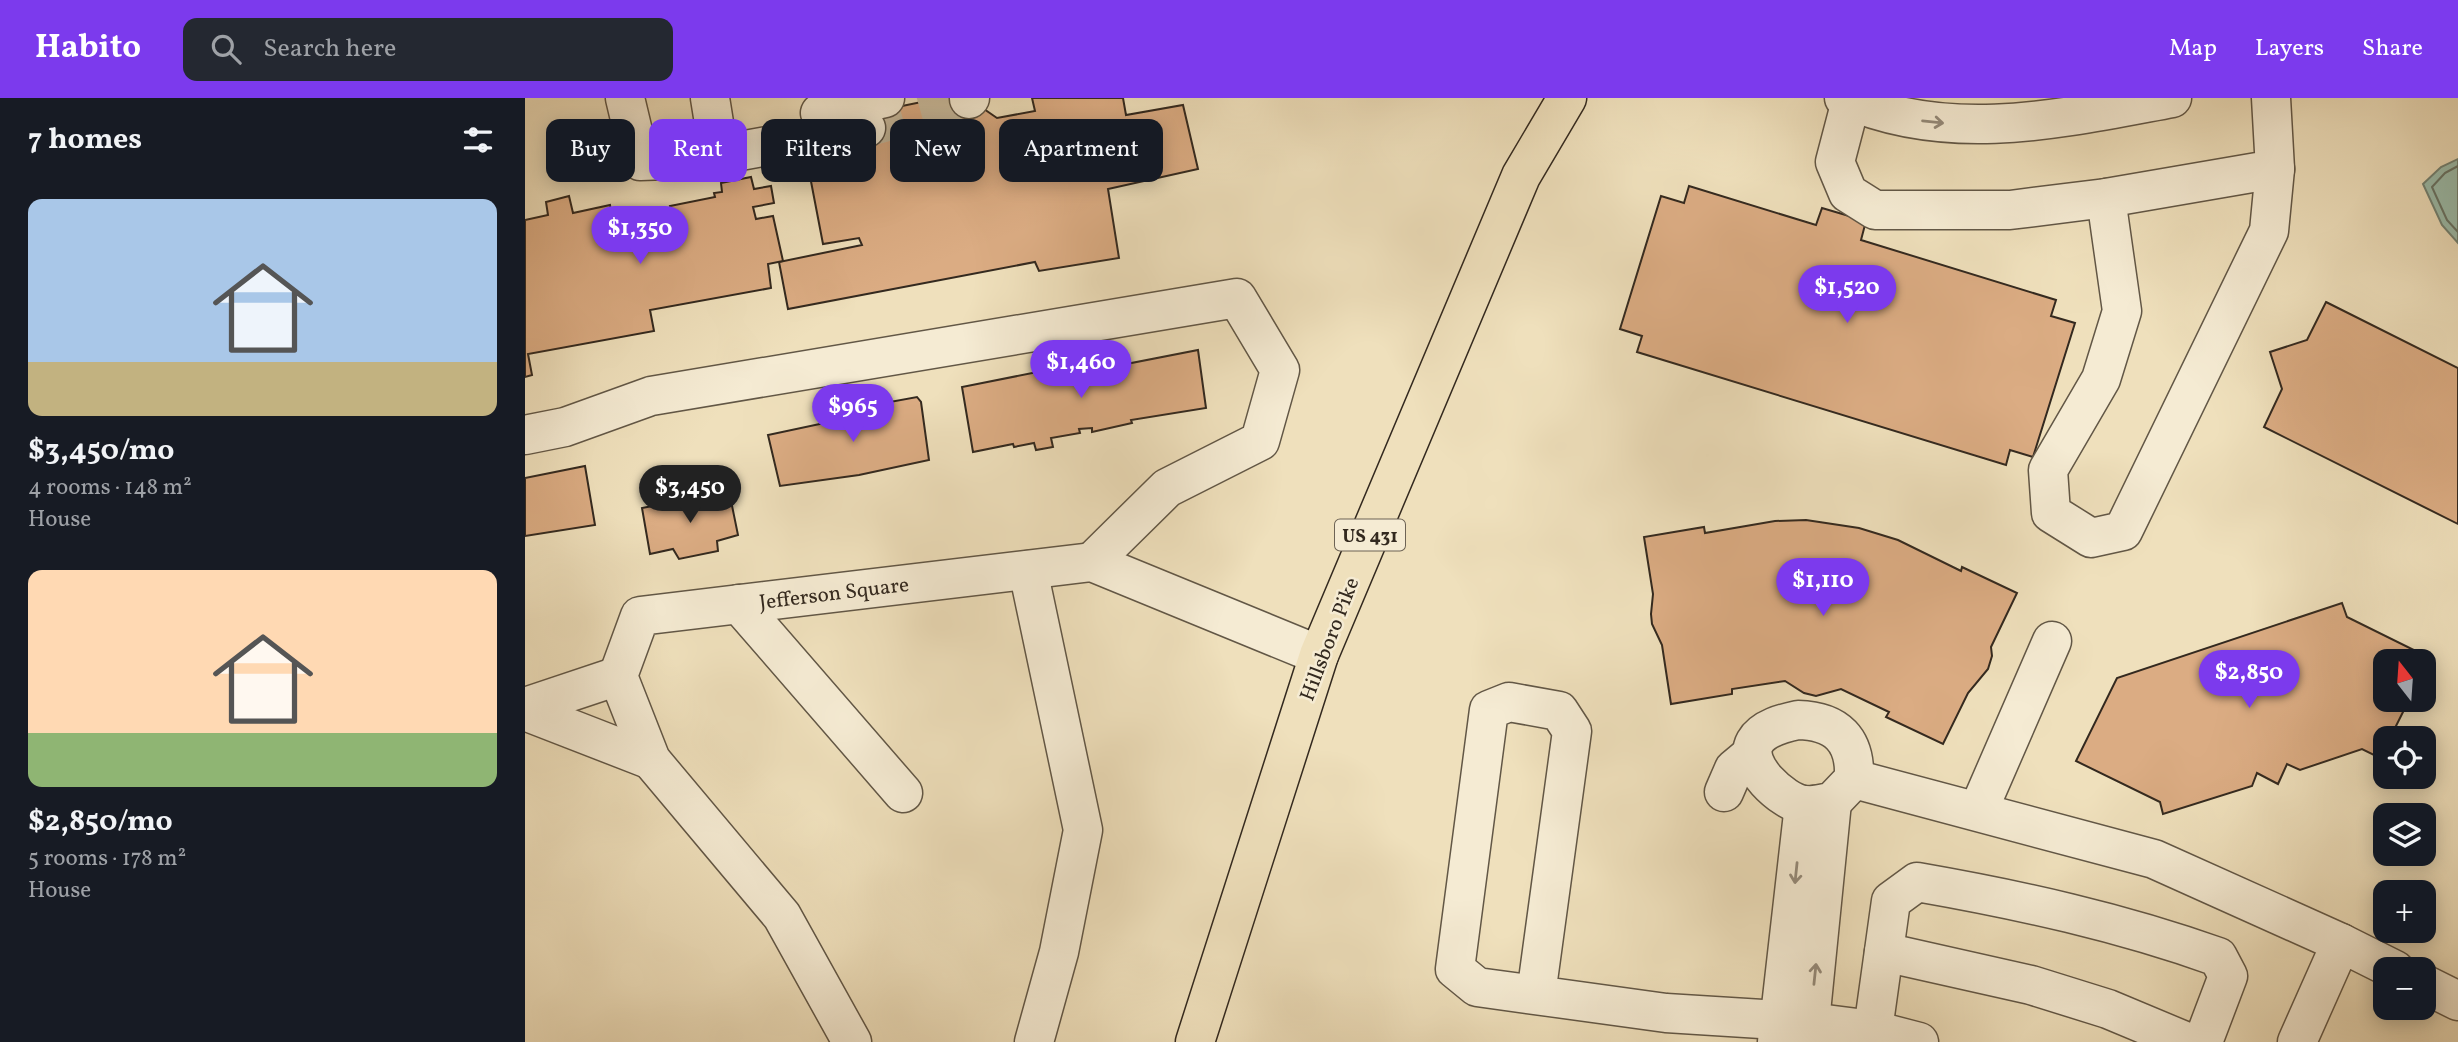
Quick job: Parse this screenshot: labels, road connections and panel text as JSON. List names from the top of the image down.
{
  "streets": {
    "main road": ["US 431", "Hillsboro Pike"],
    "street": ["Jefferson Square"]
  },
  "crossings": [
    ["Jefferson Square", "Hillsboro Pike"]
  ],
  "north": "top",
  "page": {
    "header": "Habito",
    "search": "Search here",
    "nav": ["Map", "Layers", "Share"],
    "heading": "7 homes",
    "chip": [
      "Buy",
      "Rent",
      "Filters",
      "New",
      "Apartment"
    ],
    "list": [
      {
        "name": "$3,450/mo",
        "note": "4 rooms · 148 m² · House"
      },
      {
        "name": "$2,850/mo",
        "note": "5 rooms · 178 m² · House"
      }
    ],
    "price": [
      "$1,350",
      "$1,520",
      "$1,460",
      "$965",
      "$3,450",
      "$1,110",
      "$2,850"
    ],
    "map_buttons": ["+", "−"]
  }
}
